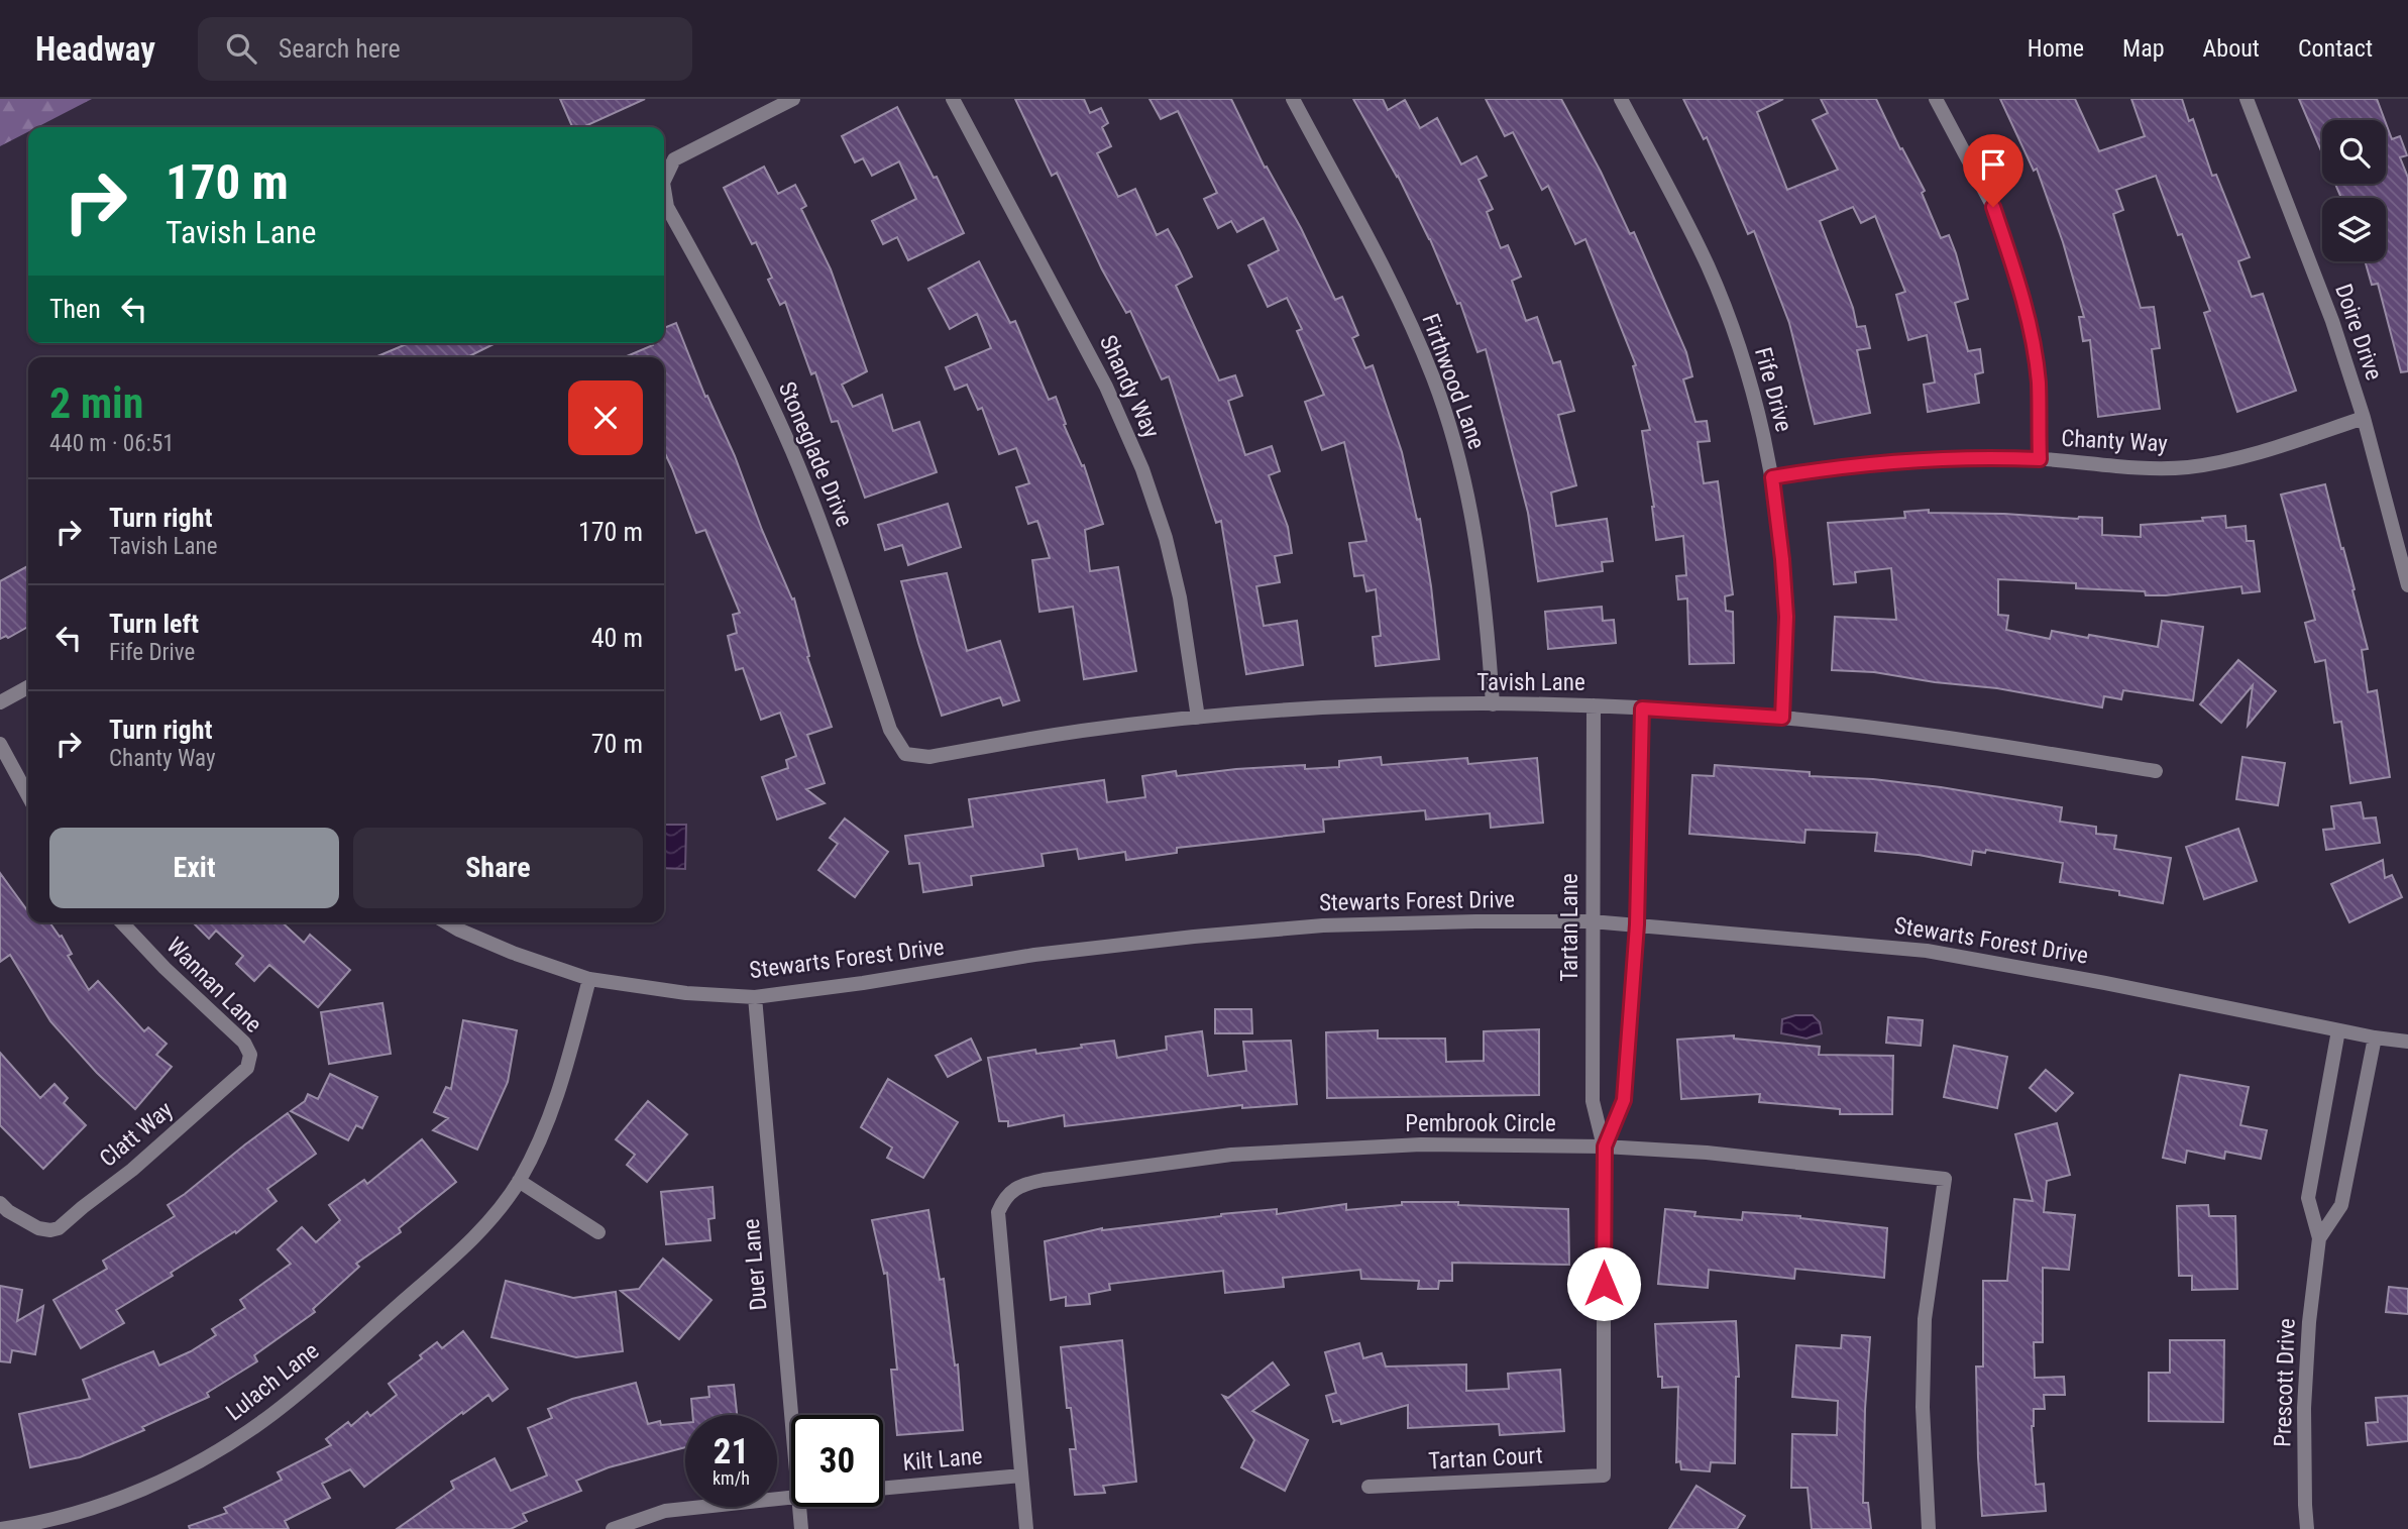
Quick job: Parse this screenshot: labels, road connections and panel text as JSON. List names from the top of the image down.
{
  "streets": {
    "street": [
      "Doire Drive",
      "Firthwood Lane",
      "Shandy Way",
      "Fife Drive",
      "Chanty Way",
      "Stoneglade Drive",
      "Tavish Lane",
      "Stewarts Forest Drive",
      "Tartan Lane",
      "Wannan Lane",
      "Pembrook Circle",
      "Clatt Way",
      "Duer Lane",
      "Lulach Lane",
      "Prescott Drive",
      "Tartan Court",
      "Kilt Lane"
    ]
  },
  "crossings": [
    ["Doire Drive", "Chanty Way"],
    ["Firthwood Lane", "Tavish Lane"],
    ["Shandy Way", "Tavish Lane"],
    ["Fife Drive", "Chanty Way"],
    ["Fife Drive", "Tavish Lane"],
    ["Stoneglade Drive", "Tavish Lane"],
    ["Tavish Lane", "Tartan Lane"],
    ["Stewarts Forest Drive", "Tartan Lane"],
    ["Stewarts Forest Drive", "Duer Lane"],
    ["Stewarts Forest Drive", "Lulach Lane"],
    ["Stewarts Forest Drive", "Prescott Drive"],
    ["Tartan Lane", "Pembrook Circle"],
    ["Tartan Lane", "Tartan Court"],
    ["Wannan Lane", "Clatt Way"],
    ["Pembrook Circle", "Kilt Lane"]
  ],
  "page": {
    "header": "Headway",
    "search": "Search here",
    "nav": [
      "Home",
      "Map",
      "About",
      "Contact"
    ],
    "turn": ["170 m", "Tavish Lane"],
    "then": "Then",
    "heading": ["2 min", "440 m · 06:51"],
    "list": [
      {
        "name": "Turn right",
        "note": "Tavish Lane",
        "value": "170 m"
      },
      {
        "name": "Turn left",
        "note": "Fife Drive",
        "value": "40 m"
      },
      {
        "name": "Turn right",
        "note": "Chanty Way",
        "value": "70 m"
      }
    ],
    "buttons": ["Exit", "Share"],
    "speed": "21 km/h",
    "limit": "30"
  }
}
